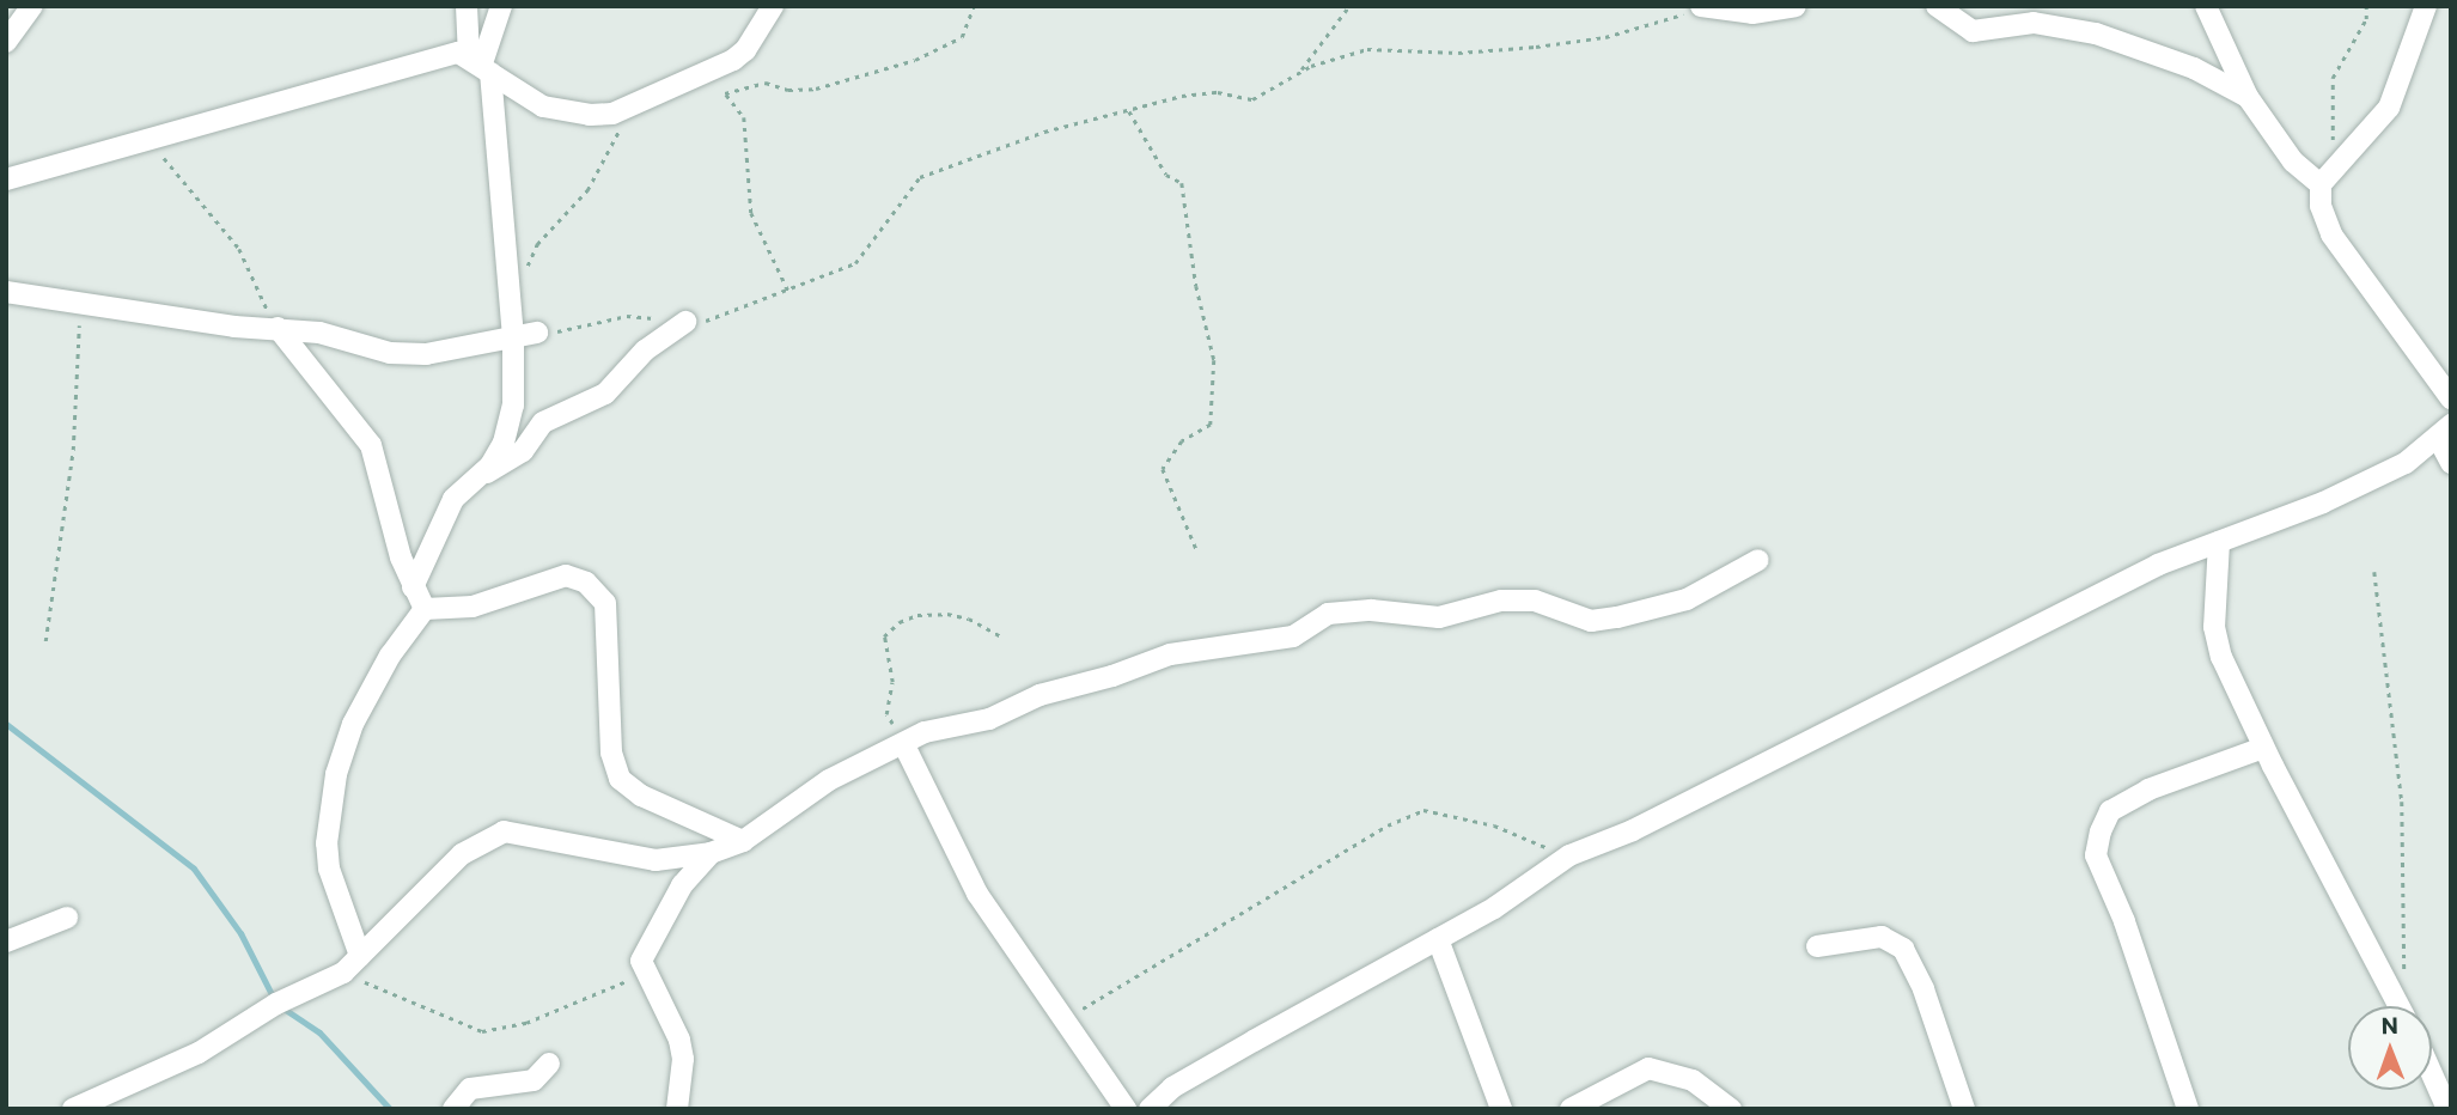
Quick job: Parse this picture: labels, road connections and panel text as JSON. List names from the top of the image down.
{
  "north": "top"
}
